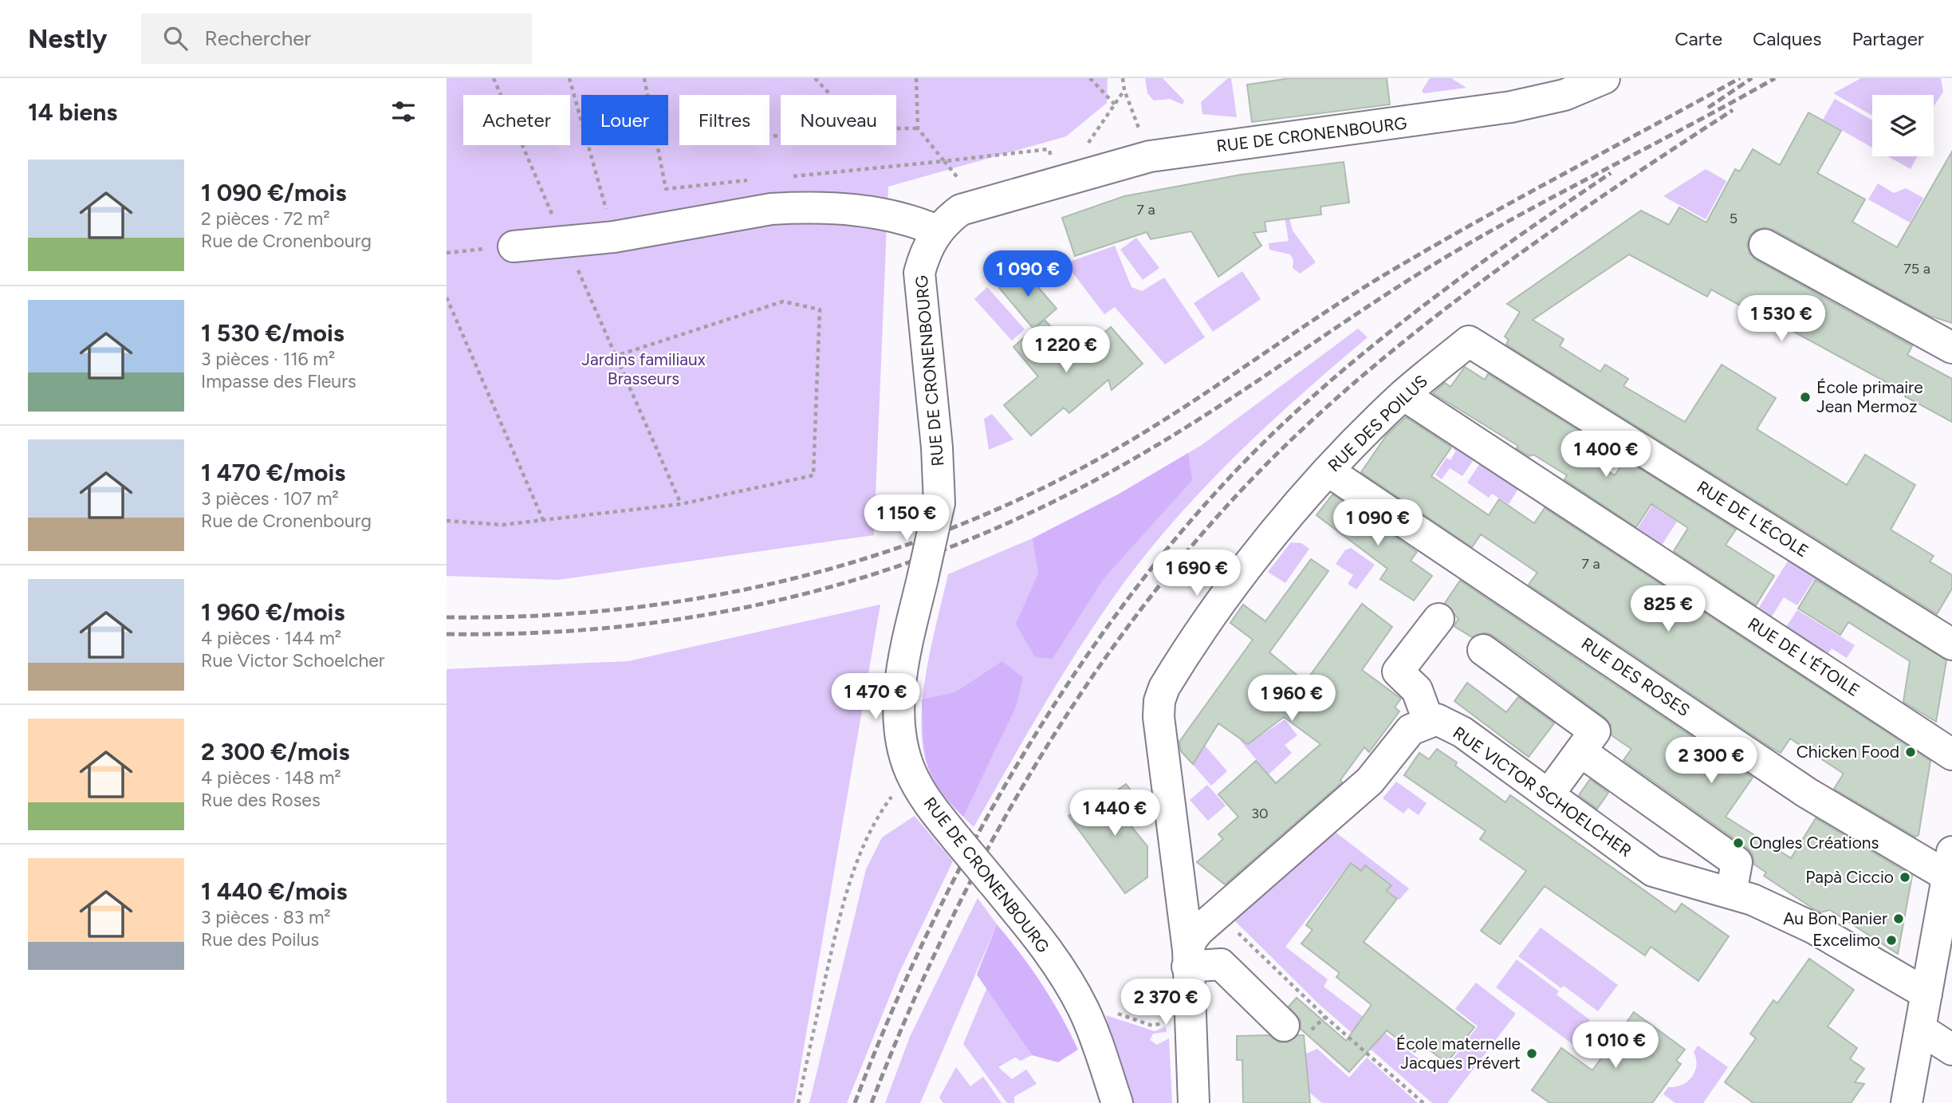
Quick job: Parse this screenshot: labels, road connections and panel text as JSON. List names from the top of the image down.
{
  "streets": {
    "street": [
      "RUE DE CRONENBOURG",
      "RUE DES POILUS",
      "RUE DE L'ÉCOLE",
      "RUE DE L'ÉTOILE",
      "RUE DES ROSES",
      "RUE VICTOR SCHOELCHER"
    ]
  },
  "crossings": [
    ["RUE DES POILUS", "RUE DE L'ÉCOLE"],
    ["RUE DES POILUS", "RUE DE L'ÉTOILE"],
    ["RUE DES POILUS", "RUE DES ROSES"]
  ],
  "parks": ["Jardins familiaux Brasseurs"],
  "places": [
    "École primaire Jean Mermoz",
    "Chicken Food",
    "Ongles Créations",
    "Papà Ciccio",
    "Au Bon Panier",
    "Excelimo",
    "École maternelle Jacques Prévert"
  ],
  "house_numbers": [
    "7 a",
    "5",
    "75 a",
    "7 a",
    "30"
  ],
  "page": {
    "header": "Nestly",
    "search": "Rechercher",
    "nav": ["Carte", "Calques", "Partager"],
    "heading": "14 biens",
    "chip": [
      "Acheter",
      "Louer",
      "Filtres",
      "Nouveau"
    ],
    "list": [
      {
        "name": "1 090 €/mois",
        "note": "2 pièces · 72 m² · Rue de Cronenbourg"
      },
      {
        "name": "1 530 €/mois",
        "note": "3 pièces · 116 m² · Impasse des Fleurs"
      },
      {
        "name": "1 470 €/mois",
        "note": "3 pièces · 107 m² · Rue de Cronenbourg"
      },
      {
        "name": "1 960 €/mois",
        "note": "4 pièces · 144 m² · Rue Victor Schoelcher"
      },
      {
        "name": "2 300 €/mois",
        "note": "4 pièces · 148 m² · Rue des Roses"
      },
      {
        "name": "1 440 €/mois",
        "note": "3 pièces · 83 m² · Rue des Poilus"
      }
    ],
    "price": [
      "1 090 €",
      "1 530 €",
      "1 220 €",
      "1 400 €",
      "1 150 €",
      "1 090 €",
      "1 690 €",
      "825 €",
      "1 470 €",
      "1 960 €",
      "2 300 €",
      "1 440 €",
      "2 370 €",
      "1 010 €"
    ]
  }
}
